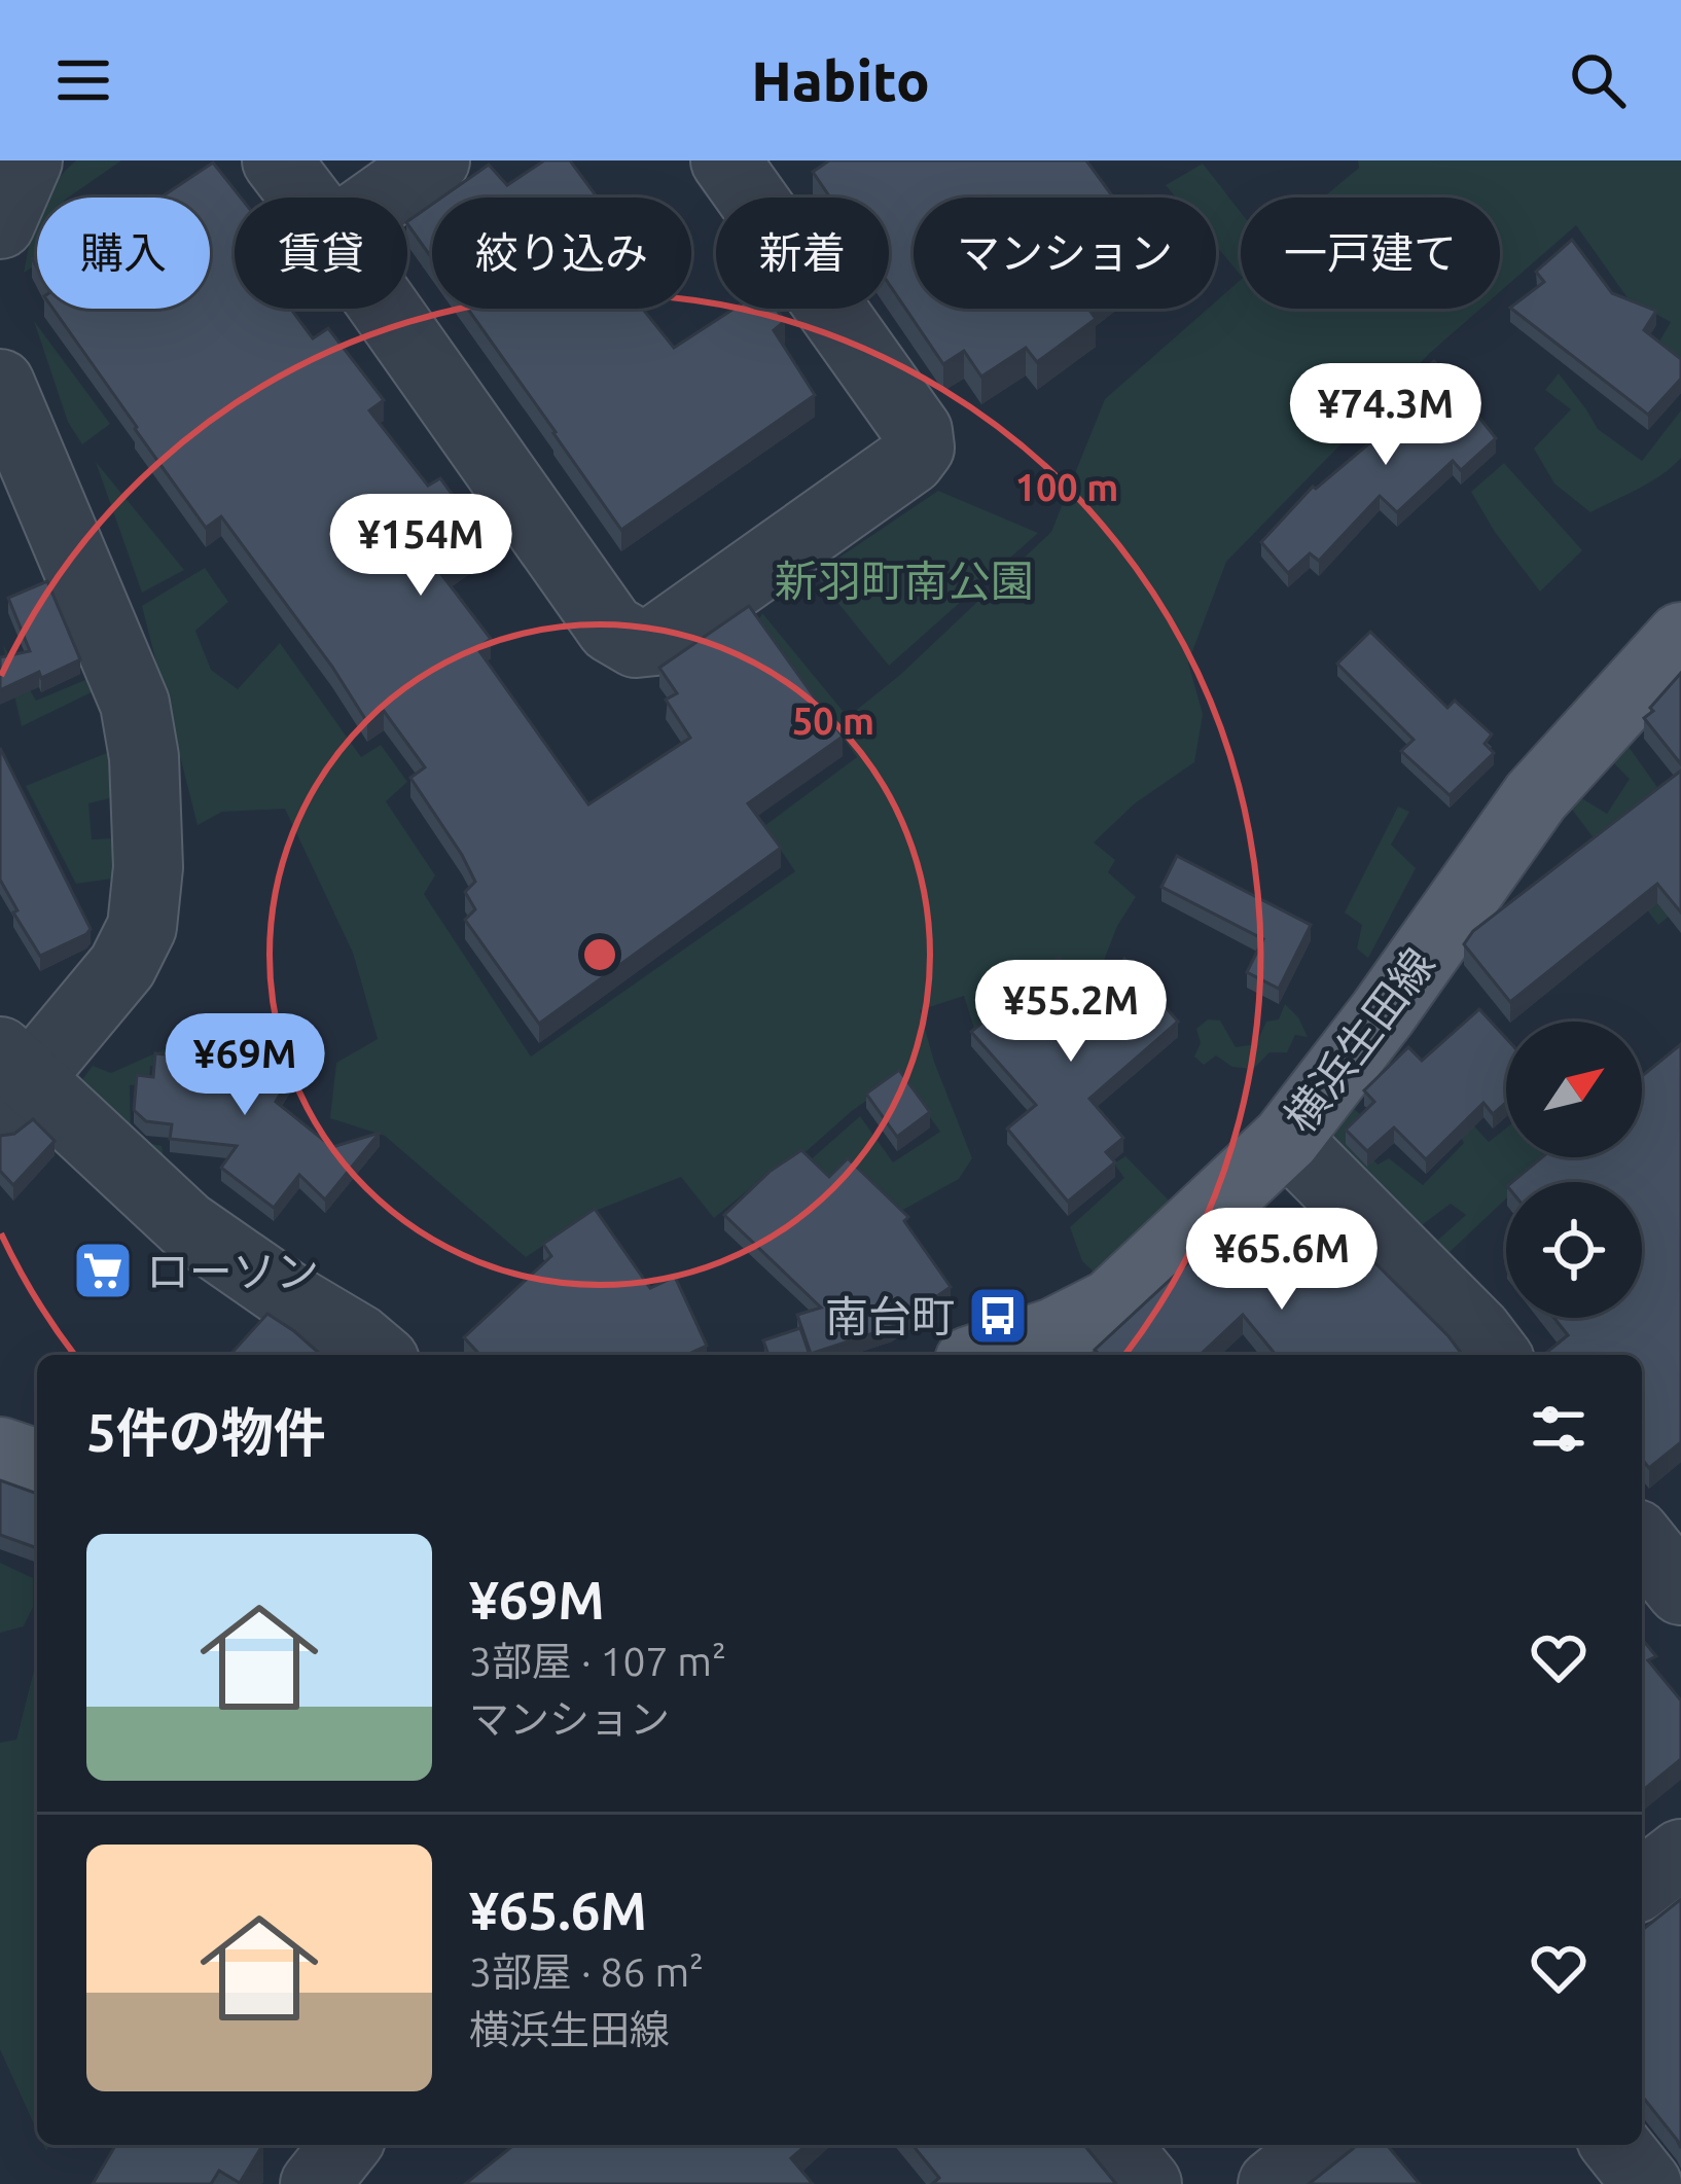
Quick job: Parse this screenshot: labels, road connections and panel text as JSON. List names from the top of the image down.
{
  "streets": {
    "main road": ["横浜生田線"]
  },
  "parks": ["新羽町南公園"],
  "places": {
    "supermarket": ["ローソン"],
    "bus stop": ["南台町"]
  },
  "north": "top right",
  "page": {
    "header": "Habito",
    "chip": [
      "購入",
      "賃貸",
      "絞り込み",
      "新着",
      "マンション",
      "一戸建て"
    ],
    "price": [
      "¥74.3M",
      "¥154M",
      "¥55.2M",
      "¥69M",
      "¥65.6M"
    ],
    "heading": "5件の物件",
    "list": [
      {
        "name": "¥69M",
        "note": "3部屋 · 107 m² · マンション"
      },
      {
        "name": "¥65.6M",
        "note": "3部屋 · 86 m² · 横浜生田線"
      }
    ]
  },
  "rings": ["100 m", "50 m"]
}
